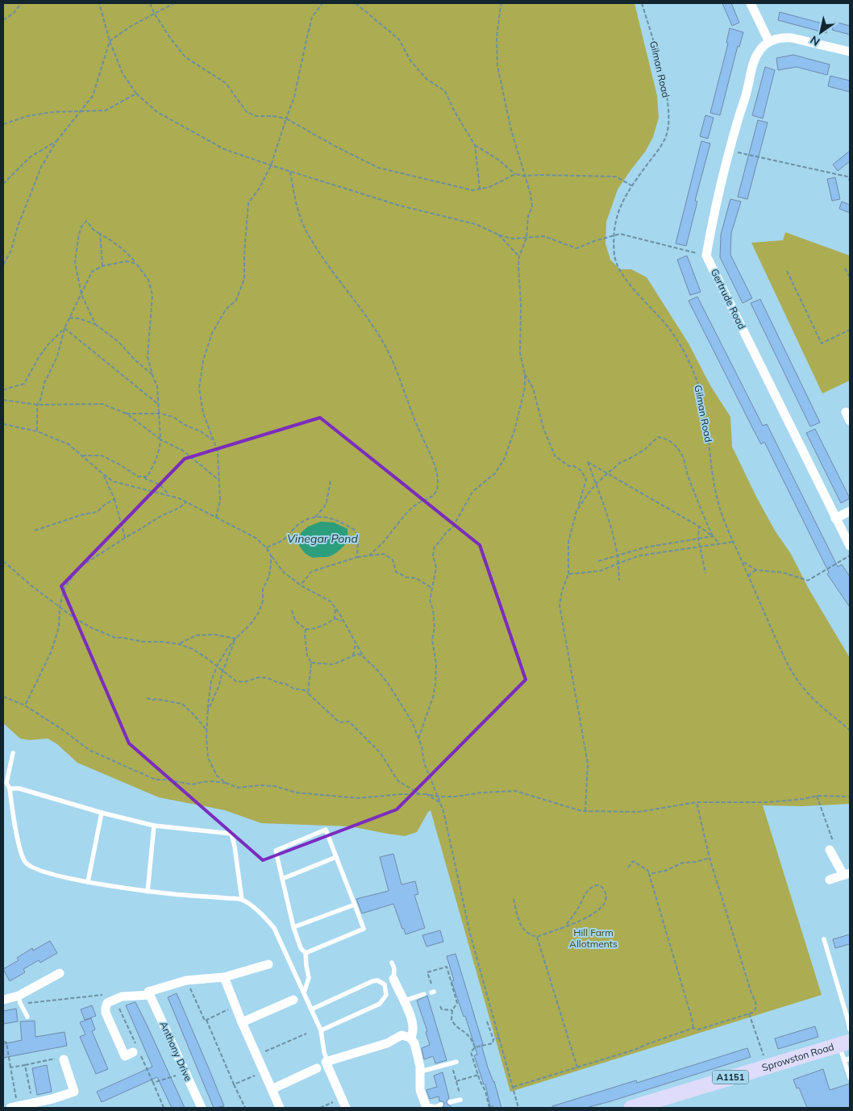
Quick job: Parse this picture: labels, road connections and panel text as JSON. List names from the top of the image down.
{
  "streets": {
    "main road": ["Sprowston Road", "A1151"],
    "street": ["Gertrude Road", "Anthony Drive"],
    "path": ["Gilman Road"]
  },
  "water": ["Vinegar Pond"],
  "parks": ["Hill Farm Allotments"],
  "north": "bottom left"
}
